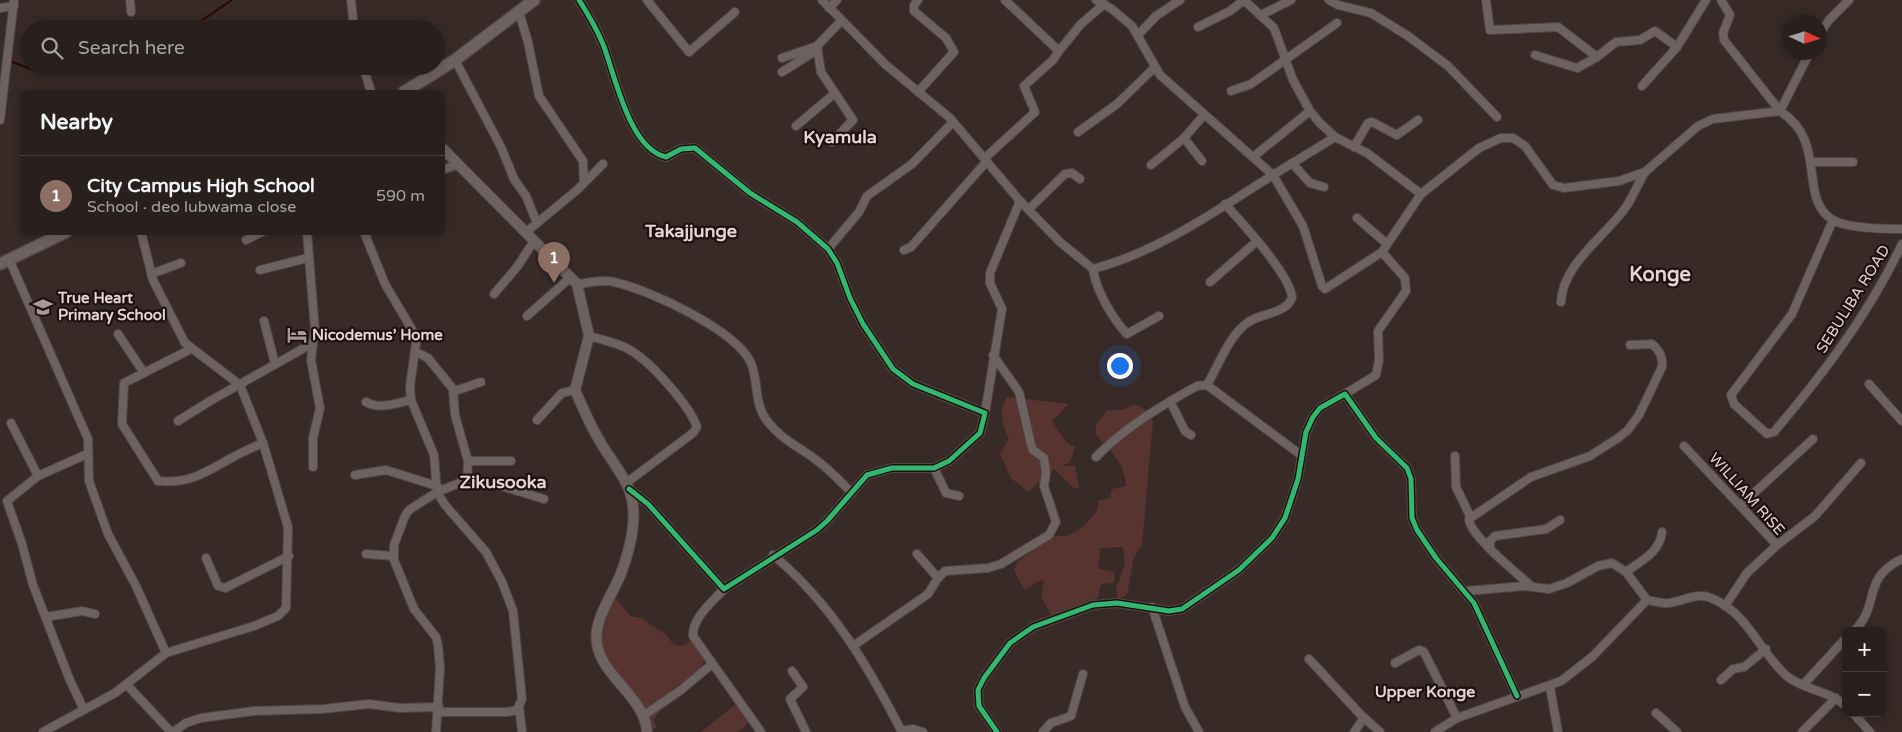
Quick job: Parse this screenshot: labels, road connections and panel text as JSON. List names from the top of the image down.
{
  "streets": {
    "street": ["SEBULIBA ROAD", "WILLIAM RISE"]
  },
  "districts": [
    "Kyamula",
    "Takajjunge",
    "Konge",
    "Zikusooka",
    "Upper Konge"
  ],
  "places": {
    "school or university": ["True Heart Primary School"],
    "hotel": ["Nicodemus’ Home"]
  },
  "north": "right",
  "page": {
    "search": "Search here",
    "heading": "Nearby",
    "list": [
      {
        "mark": "1",
        "name": "City Campus High School",
        "note": "School · deo lubwama close",
        "value": "590 m"
      }
    ],
    "pins": "1",
    "map_buttons": ["+", "−"]
  }
}
